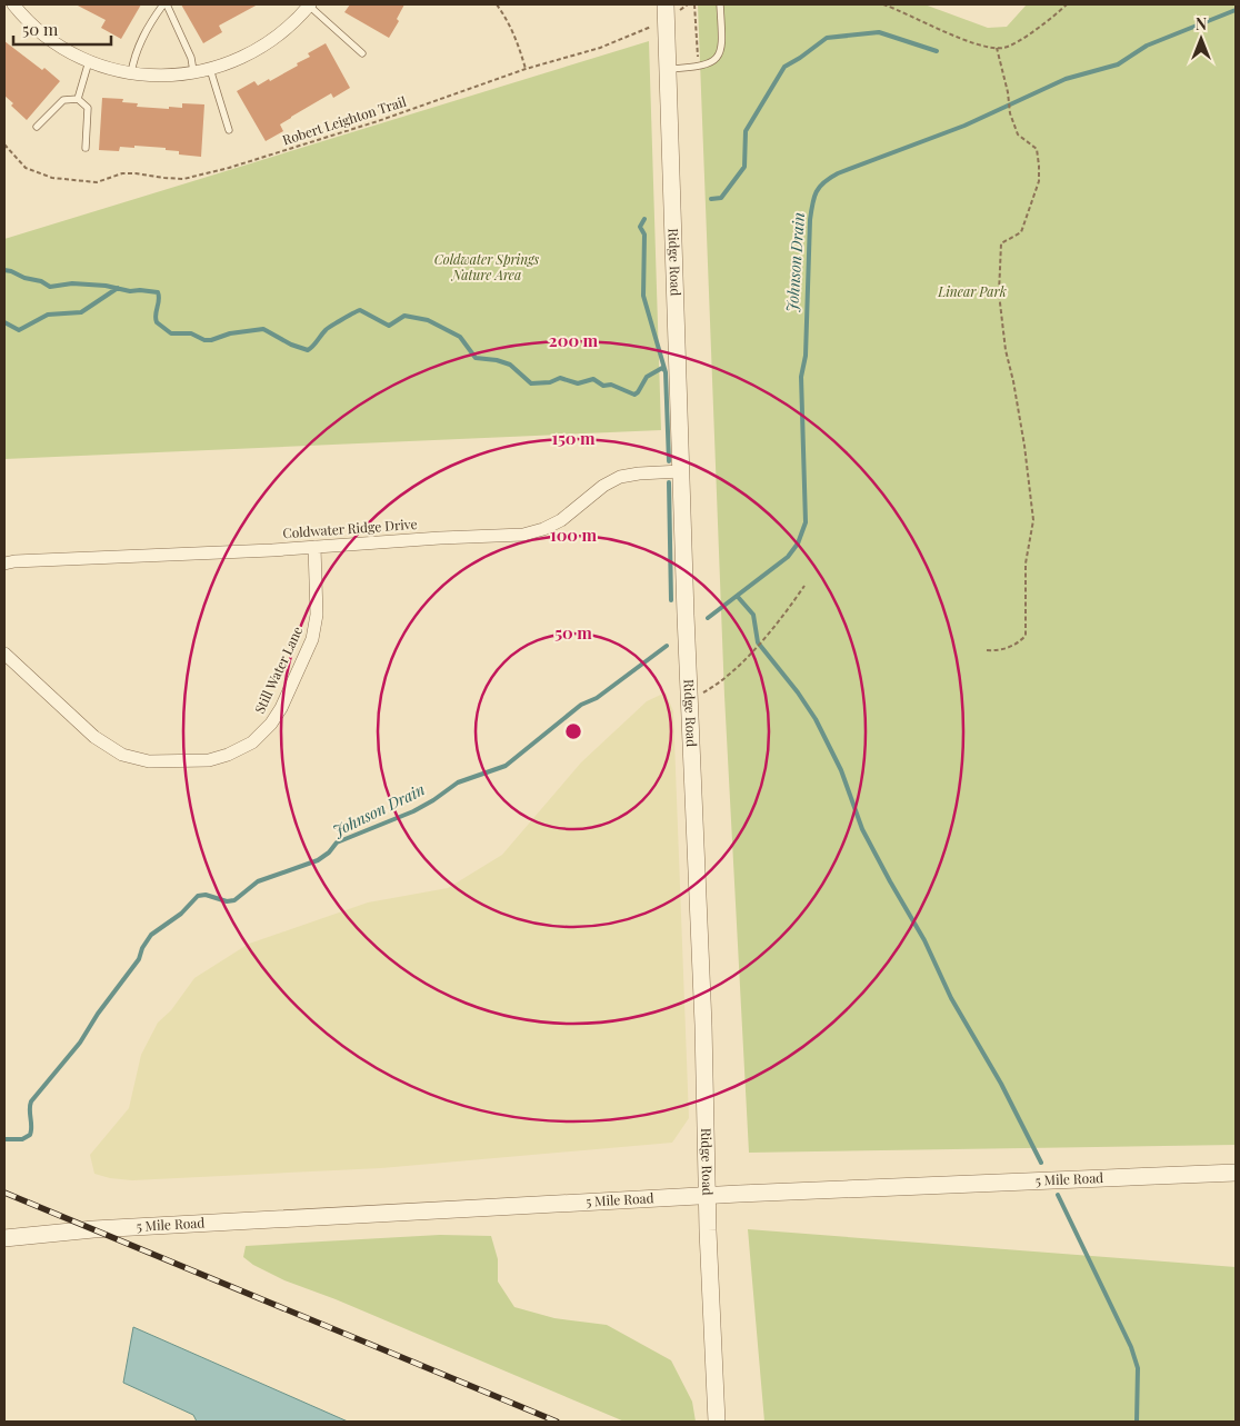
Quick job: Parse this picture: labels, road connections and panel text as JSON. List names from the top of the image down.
{
  "streets": {
    "street": [
      "Ridge Road",
      "Coldwater Ridge Drive",
      "Still Water Lane",
      "5 Mile Road"
    ],
    "path": ["Robert Leighton Trail"]
  },
  "crossings": [
    ["Robert Leighton Trail", "Ridge Road"],
    ["Ridge Road", "Coldwater Ridge Drive"],
    ["Ridge Road", "5 Mile Road"],
    ["Coldwater Ridge Drive", "Still Water Lane"]
  ],
  "water": ["Johnson Drain"],
  "parks": ["Coldwater Springs Nature Area", "Linear Park"],
  "scale_bar": "50 m",
  "north": "top",
  "rings": [
    "200 m",
    "150 m",
    "100 m",
    "50 m"
  ]
}
